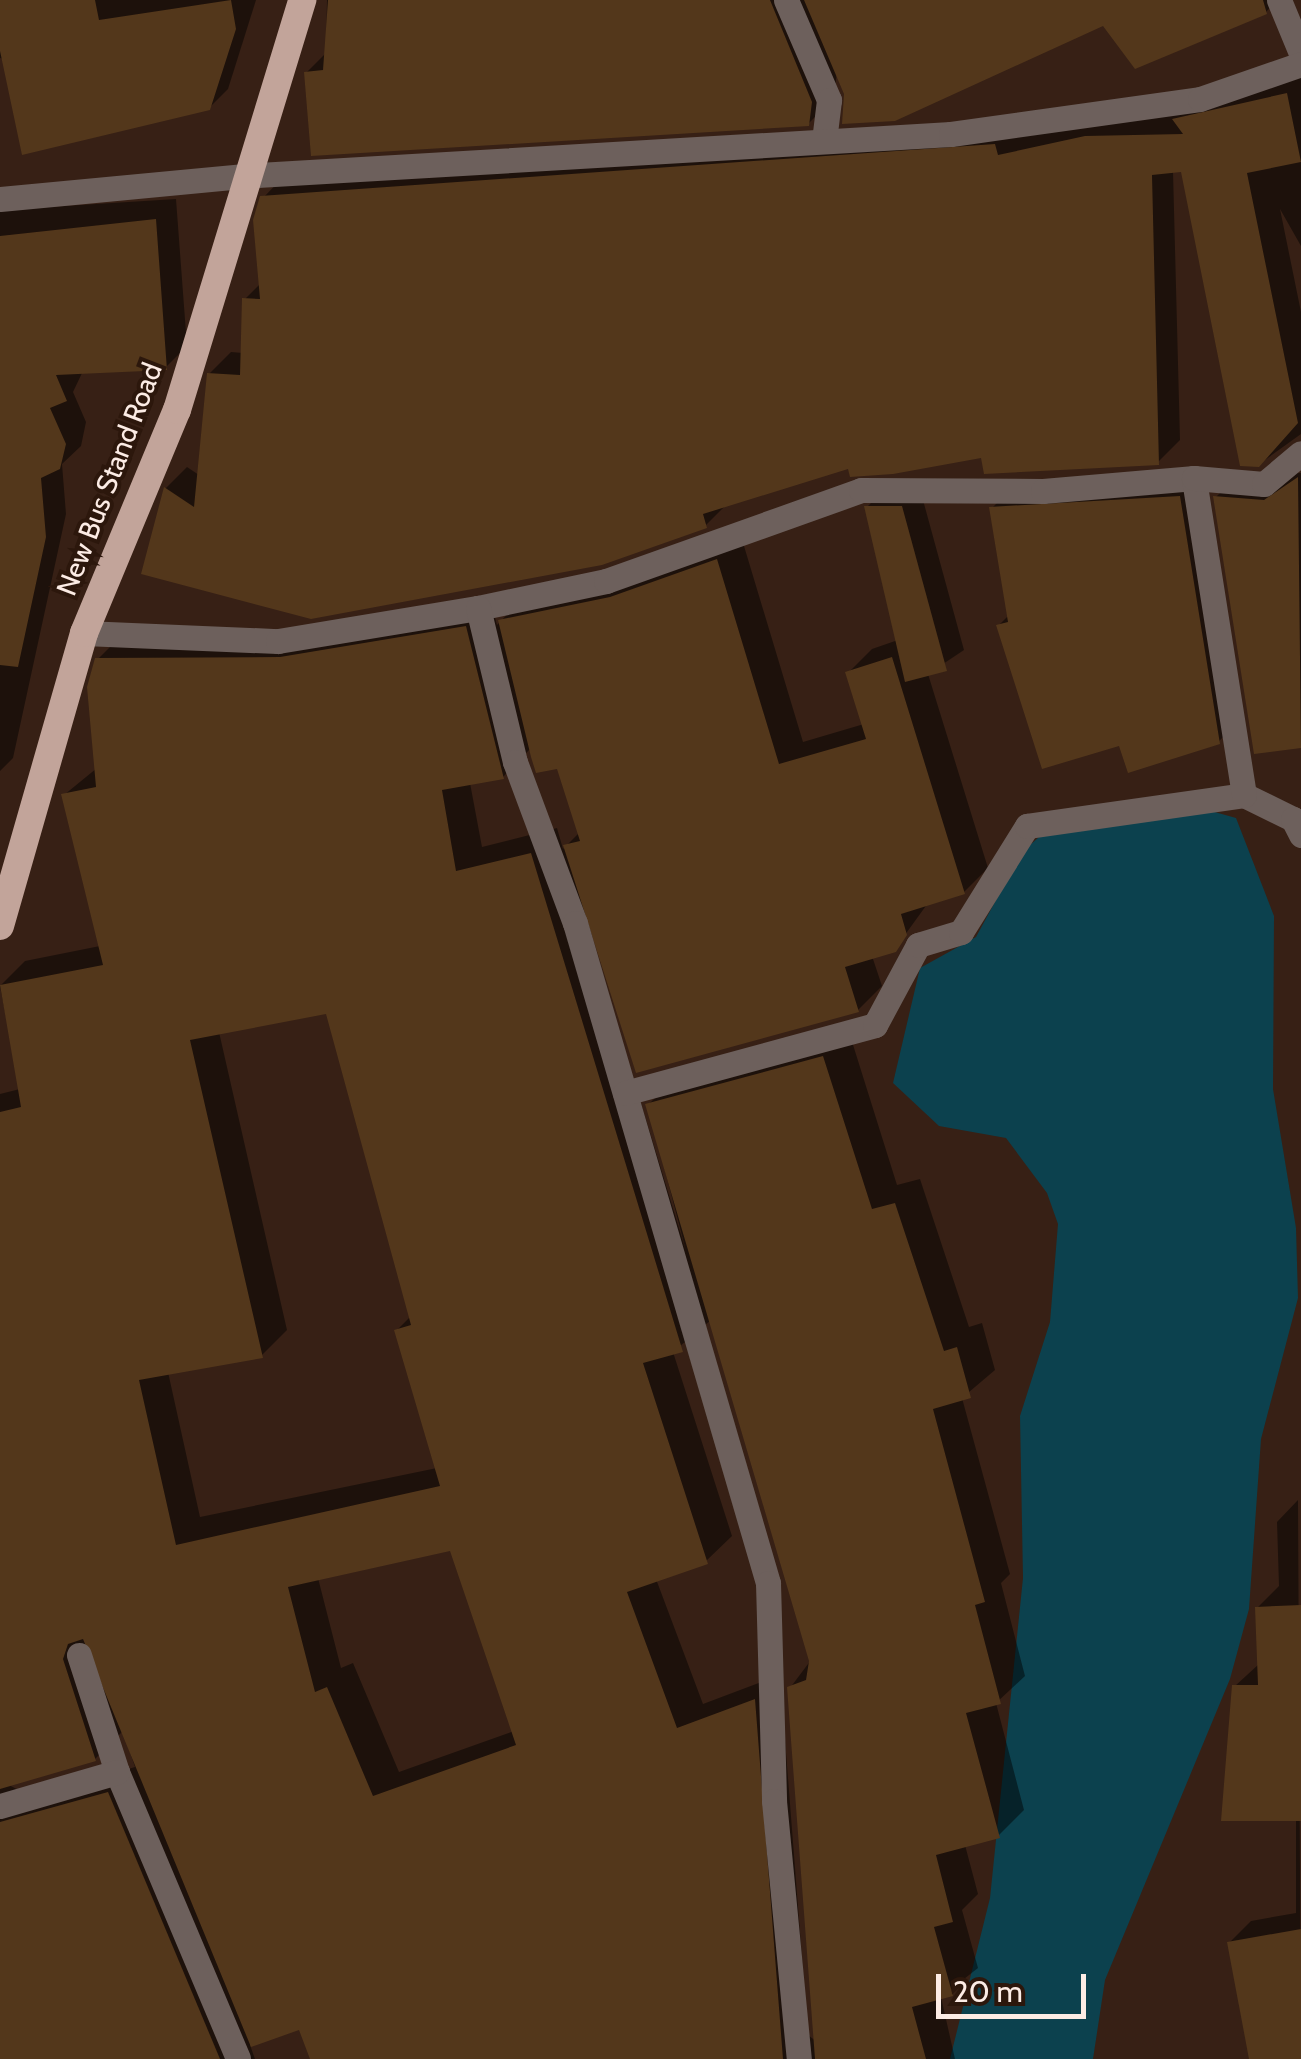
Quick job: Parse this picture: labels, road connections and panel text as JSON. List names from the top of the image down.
{
  "streets": {
    "highway": ["New Bus Stand Road"]
  },
  "scale_bar": "20 m"
}
